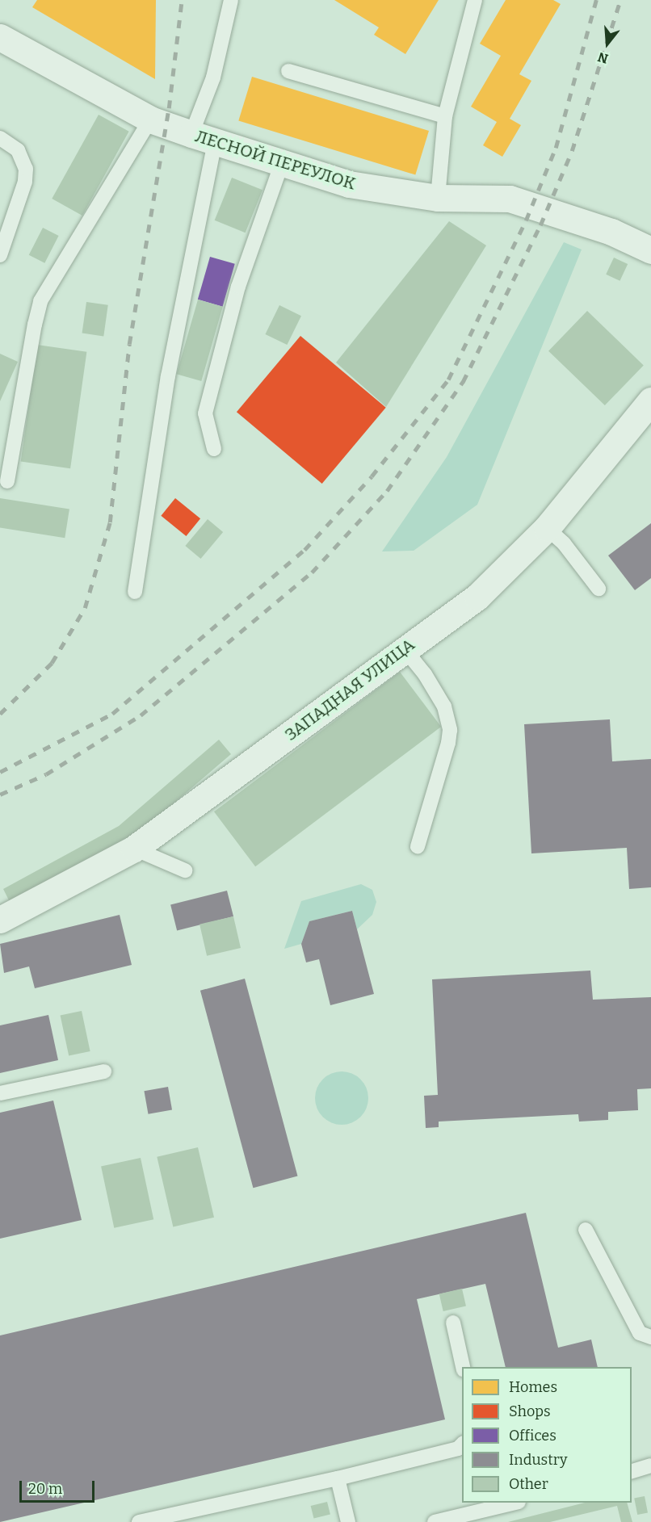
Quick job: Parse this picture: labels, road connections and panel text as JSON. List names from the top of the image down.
{
  "streets": {
    "street": ["ЛЕСНОЙ ПЕРЕУЛОК", "ЗАПАДНАЯ УЛИЦА"]
  },
  "legend": [
    "Homes",
    "Shops",
    "Offices",
    "Industry",
    "Other"
  ],
  "scale_bar": "20 m",
  "north": "bottom"
}
